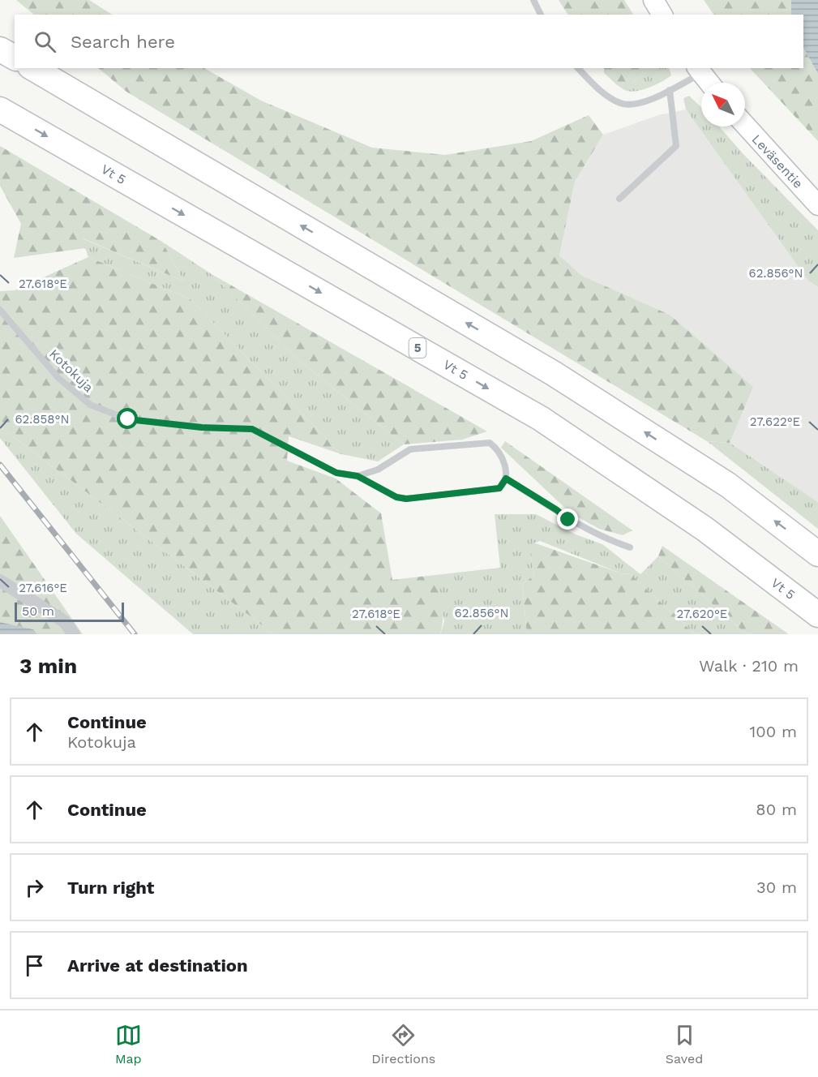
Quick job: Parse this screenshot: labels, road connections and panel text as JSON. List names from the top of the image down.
{
  "streets": {
    "highway": ["Vt 5", "5"],
    "main road": ["Leväsentie"],
    "lane": ["Kotokuja"]
  },
  "scale_bar": "50 m",
  "north": "top left",
  "page": {
    "search": "Search here",
    "scale": "50 m",
    "heading": ["3 min", "Walk · 210 m"],
    "list": [
      ["Continue", "Kotokuja", "100 m"],
      ["Continue", "80 m"],
      ["Turn right", "30 m"],
      "Arrive at destination"
    ],
    "nav": ["Map", "Directions", "Saved"]
  },
  "coordinates": [
    "62.856°N",
    "27.618°E",
    "62.858°N",
    "27.622°E",
    "27.616°E",
    "27.620°E"
  ]
}
